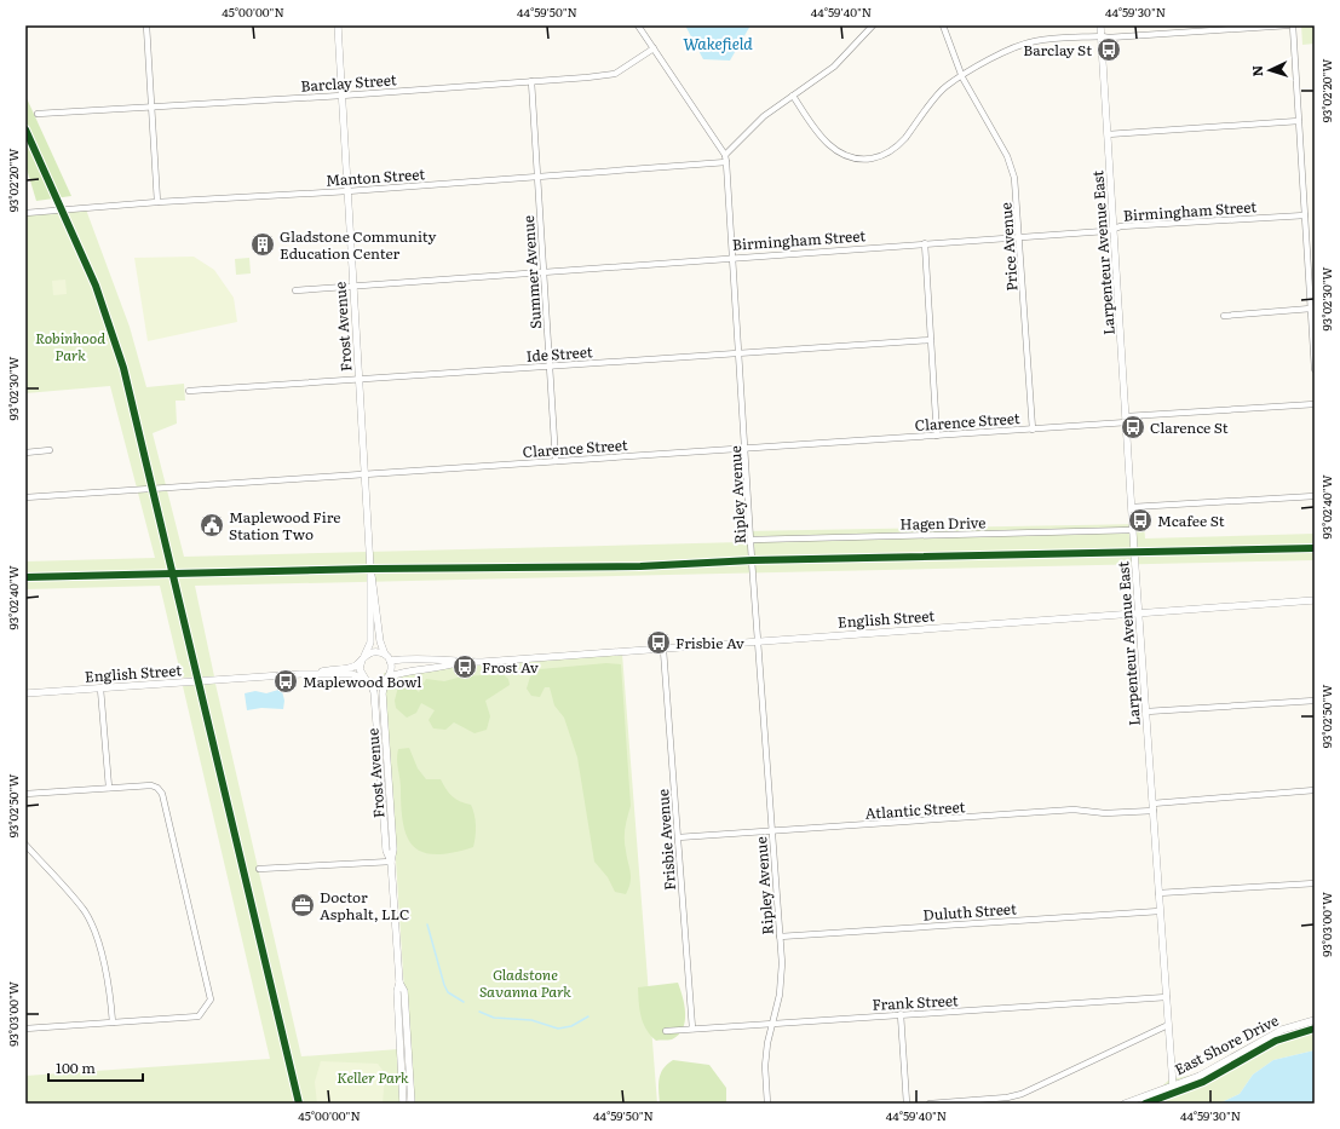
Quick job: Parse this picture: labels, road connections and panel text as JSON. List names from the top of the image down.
{
  "streets": {
    "street": [
      "Barclay Street",
      "Manton Street",
      "Birmingham Street",
      "Price Avenue",
      "Larpenteur Avenue East",
      "Summer Avenue",
      "Frost Avenue",
      "Ide Street",
      "Clarence Street",
      "Ripley Avenue",
      "Hagen Drive",
      "English Street",
      "Atlantic Street",
      "Frisbie Avenue",
      "Duluth Street",
      "Frank Street",
      "East Shore Drive"
    ]
  },
  "crossings": [
    ["Barclay Street", "Summer Avenue"],
    ["Barclay Street", "Frost Avenue"],
    ["Barclay Street", "Ripley Avenue"],
    ["Manton Street", "Summer Avenue"],
    ["Manton Street", "Frost Avenue"],
    ["Manton Street", "Ripley Avenue"],
    ["Birmingham Street", "Price Avenue"],
    ["Birmingham Street", "Larpenteur Avenue East"],
    ["Birmingham Street", "Summer Avenue"],
    ["Birmingham Street", "Frost Avenue"],
    ["Birmingham Street", "Ripley Avenue"],
    ["Price Avenue", "Clarence Street"],
    ["Larpenteur Avenue East", "Clarence Street"],
    ["Larpenteur Avenue East", "Hagen Drive"],
    ["Larpenteur Avenue East", "English Street"],
    ["Larpenteur Avenue East", "Atlantic Street"],
    ["Larpenteur Avenue East", "Duluth Street"],
    ["Larpenteur Avenue East", "Frank Street"],
    ["Larpenteur Avenue East", "East Shore Drive"],
    ["Summer Avenue", "Ide Street"],
    ["Summer Avenue", "Clarence Street"],
    ["Frost Avenue", "Ide Street"],
    ["Frost Avenue", "Clarence Street"],
    ["Frost Avenue", "English Street"],
    ["Ide Street", "Ripley Avenue"],
    ["Clarence Street", "Ripley Avenue"],
    ["Ripley Avenue", "Hagen Drive"],
    ["Ripley Avenue", "English Street"],
    ["Ripley Avenue", "Atlantic Street"],
    ["Ripley Avenue", "Duluth Street"],
    ["Ripley Avenue", "Frank Street"],
    ["English Street", "Frisbie Avenue"],
    ["Atlantic Street", "Frisbie Avenue"],
    ["Frisbie Avenue", "Frank Street"]
  ],
  "water": ["Wakefield"],
  "parks": ["Robinhood Park", "Gladstone Savanna Park", "Keller Park"],
  "places": {
    "bus stop": [
      "Barclay St",
      "Clarence St",
      "Mcafee St",
      "Frisbie Av",
      "Frost Av",
      "Maplewood Bowl"
    ],
    "building": ["Gladstone Community Education Center"],
    "public building": ["Maplewood Fire Station Two"],
    "office": ["Doctor Asphalt, LLC"]
  },
  "scale_bar": "100 m",
  "north": "left",
  "coordinates": [
    "45°00'00\"N",
    "44°59'50\"N",
    "44°59'40\"N",
    "44°59'30\"N",
    "93°02'20\"W",
    "93°02'30\"W",
    "93°02'40\"W",
    "93°02'50\"W",
    "93°03'00\"W"
  ]
}
